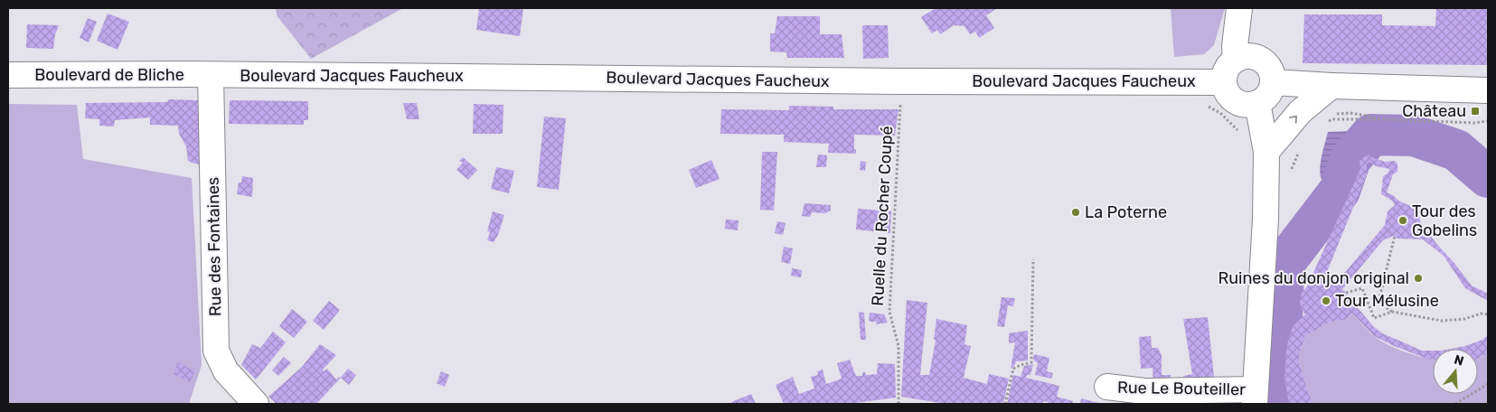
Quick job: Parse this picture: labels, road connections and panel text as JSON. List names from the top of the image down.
{
  "streets": {
    "main road": [
      "Boulevard de Bliche",
      "Boulevard Jacques Faucheux",
      "Rue des Fontaines",
      "Rue Le Bouteiller"
    ],
    "path": ["Ruelle du Rocher Coupé"]
  },
  "crossings": [
    ["Boulevard de Bliche", "Boulevard Jacques Faucheux"],
    ["Boulevard de Bliche", "Rue des Fontaines"],
    ["Boulevard Jacques Faucheux", "Ruelle du Rocher Coupé"],
    ["Boulevard Jacques Faucheux", "Rue des Fontaines"],
    ["Boulevard Jacques Faucheux", "Rue Le Bouteiller"]
  ],
  "places": {
    "transit": ["Château"],
    "other": [
      "La Poterne",
      "Tour des Gobelins",
      "Ruines du donjon original",
      "Tour Mélusine"
    ]
  },
  "north": "top"
}
